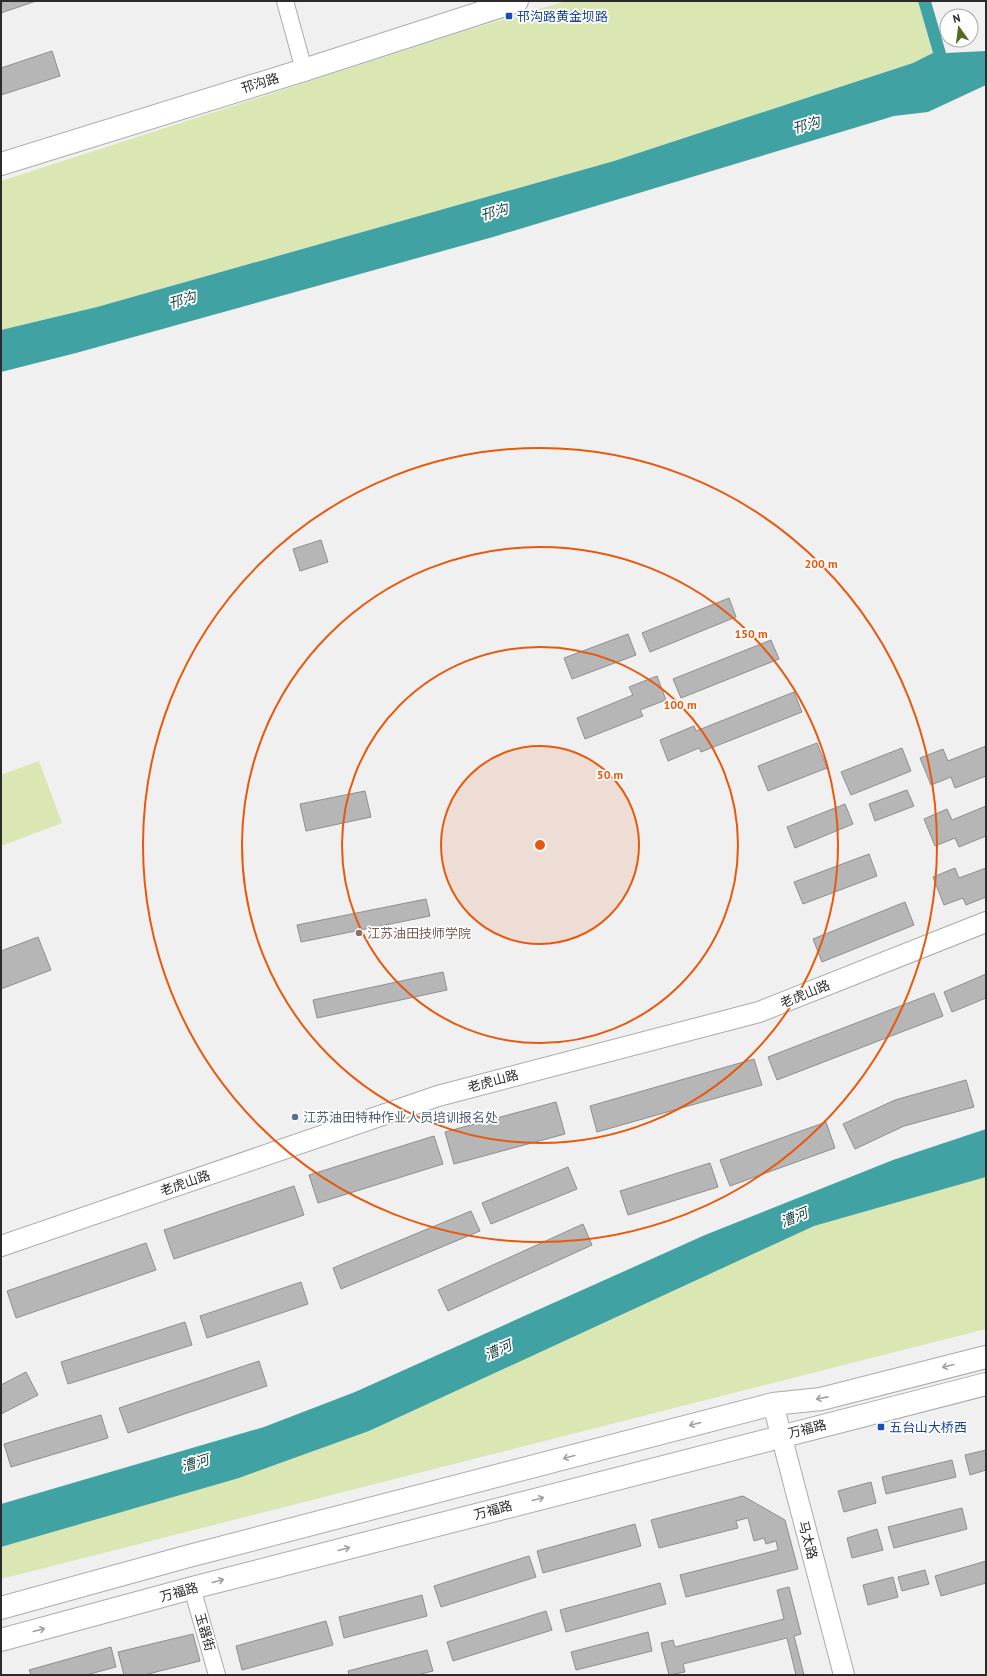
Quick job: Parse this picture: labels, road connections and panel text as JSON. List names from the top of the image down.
{
  "streets": {
    "main road": ["邗沟路", "万福路"],
    "street": ["老虎山路", "马太路", "玉器街"]
  },
  "crossings": [
    ["万福路", "马太路"],
    ["万福路", "玉器街"]
  ],
  "water": ["邗沟", "漕河"],
  "places": {
    "transit": ["邗沟路黄金坝路", "五台山大桥西"],
    "other": ["江苏油田技师学院", "江苏油田特种作业人员培训报名处"]
  },
  "north": "top",
  "rings": [
    "200 m",
    "150 m",
    "100 m",
    "50 m"
  ]
}
